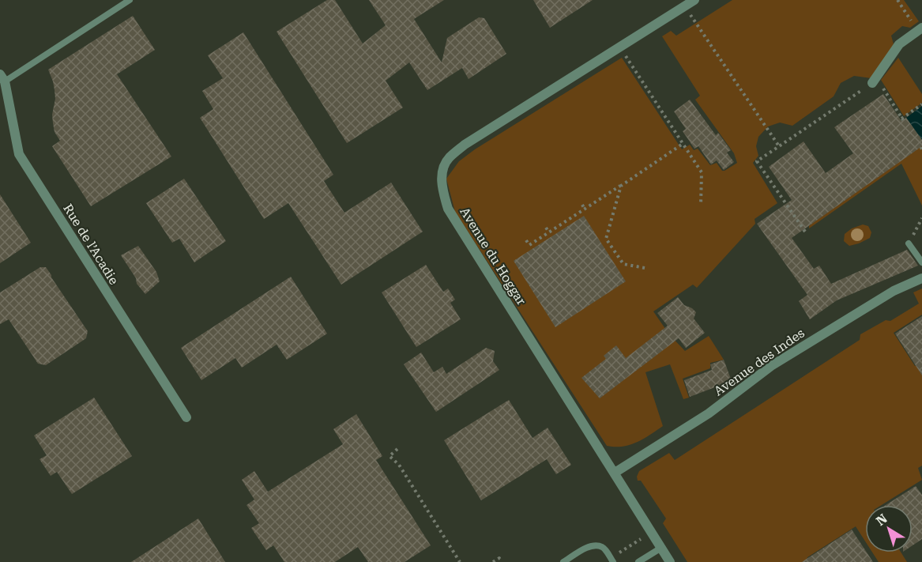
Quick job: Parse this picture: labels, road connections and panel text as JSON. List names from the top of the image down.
{
  "streets": {
    "street": ["Rue de l’Acadie", "Avenue du Hoggar", "Avenue des Indes"]
  },
  "crossings": [
    ["Avenue du Hoggar", "Avenue des Indes"]
  ],
  "north": "top left"
}
